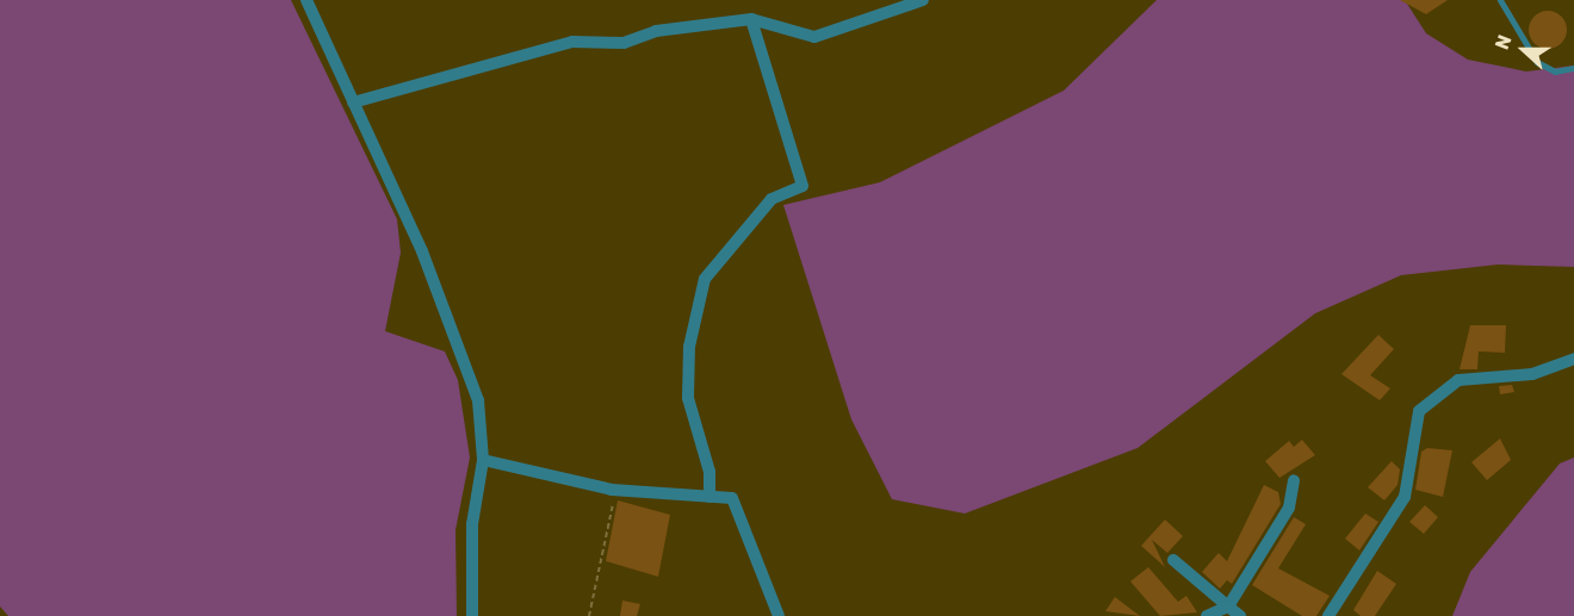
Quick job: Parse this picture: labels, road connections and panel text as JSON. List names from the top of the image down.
{
  "north": "left"
}
